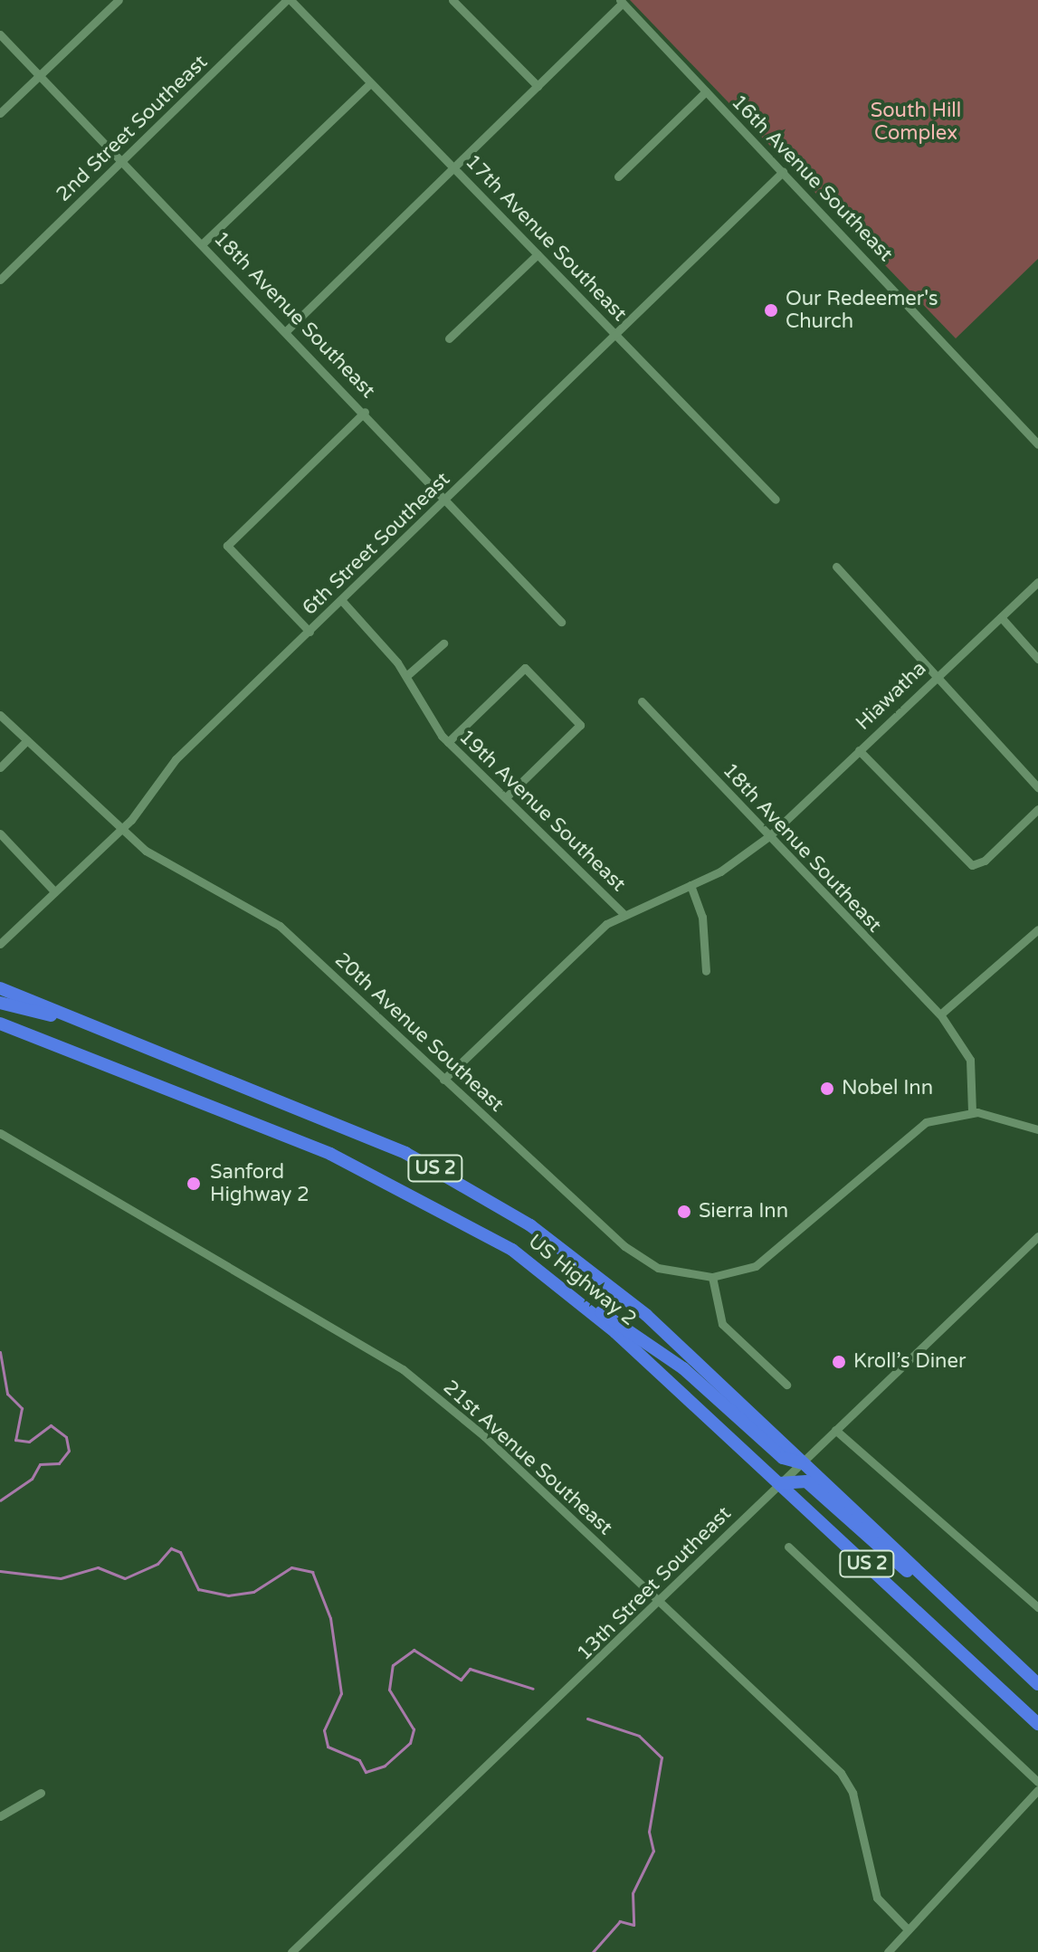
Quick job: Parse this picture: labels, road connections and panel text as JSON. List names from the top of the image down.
{
  "streets": {
    "highway": ["US 2", "US Highway 2"],
    "street": [
      "2nd Street Southeast",
      "16th Avenue Southeast",
      "17th Avenue Southeast",
      "18th Avenue Southeast",
      "6th Street Southeast",
      "Hiawatha",
      "19th Avenue Southeast",
      "20th Avenue Southeast",
      "21st Avenue Southeast",
      "13th Street Southeast"
    ]
  },
  "crossings": [
    ["2nd Street Southeast", "17th Avenue Southeast"],
    ["2nd Street Southeast", "18th Avenue Southeast"],
    ["16th Avenue Southeast", "6th Street Southeast"],
    ["17th Avenue Southeast", "6th Street Southeast"],
    ["18th Avenue Southeast", "6th Street Southeast"],
    ["18th Avenue Southeast", "Hiawatha"],
    ["6th Street Southeast", "19th Avenue Southeast"],
    ["6th Street Southeast", "20th Avenue Southeast"],
    ["Hiawatha", "19th Avenue Southeast"],
    ["US Highway 2", "13th Street Southeast"],
    ["21st Avenue Southeast", "13th Street Southeast"]
  ],
  "parks": ["South Hill Complex"],
  "places": [
    "Our Redeemer's Church",
    "Nobel Inn",
    "Sanford Highway 2",
    "Sierra Inn",
    "Kroll’s Diner"
  ]
}
